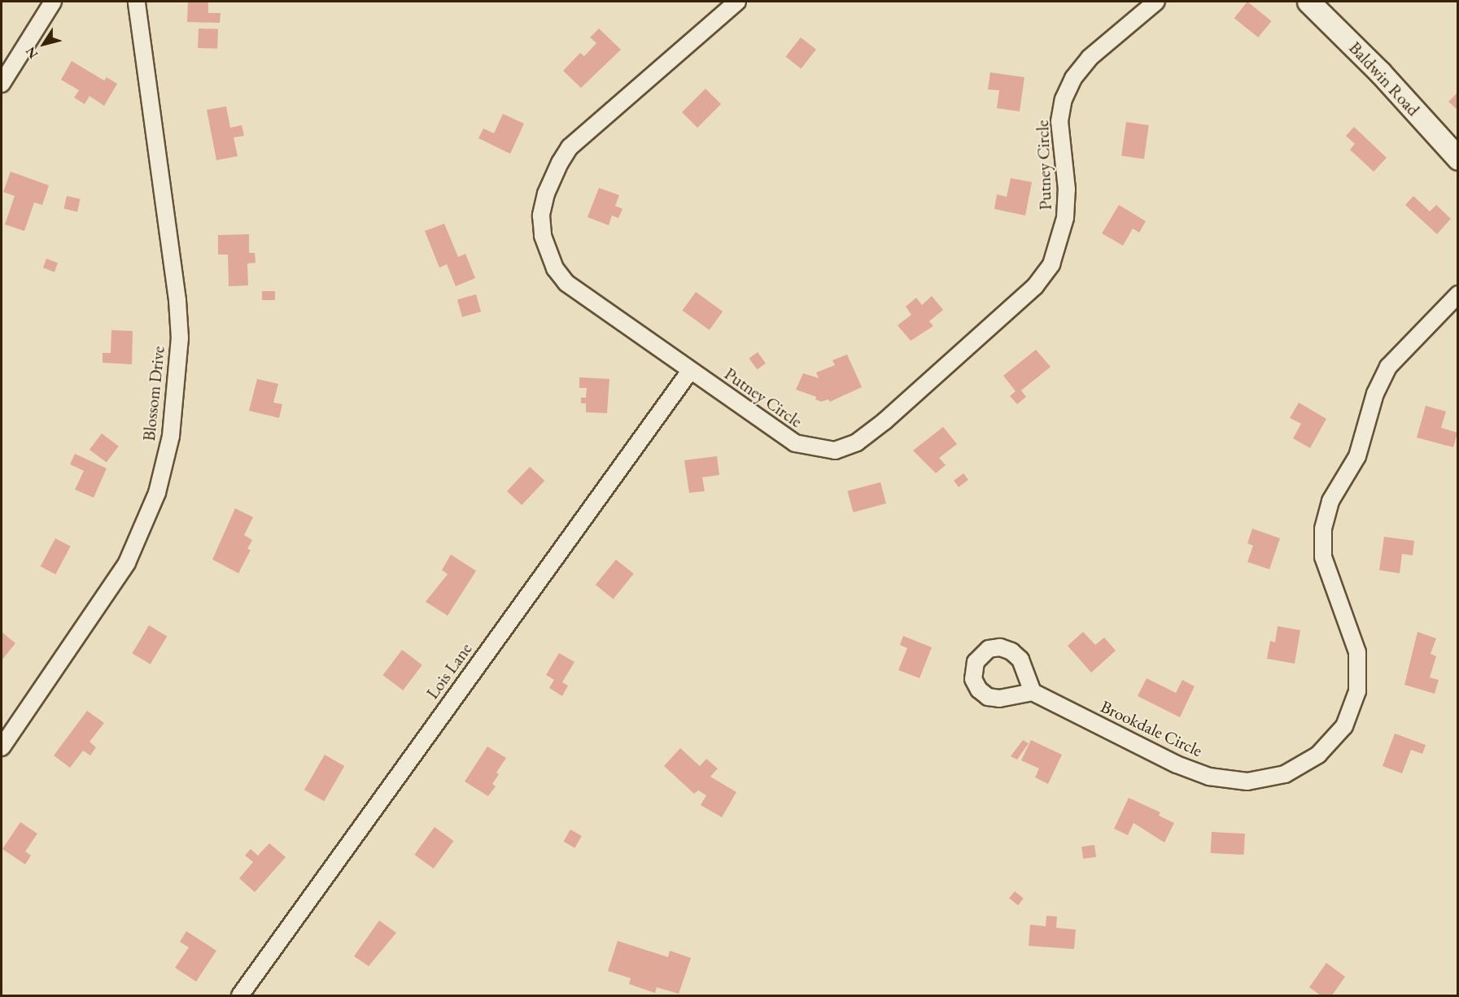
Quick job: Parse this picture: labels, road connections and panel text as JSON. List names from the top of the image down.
{
  "streets": {
    "street": [
      "Baldwin Road",
      "Putney Circle",
      "Blossom Drive",
      "Lois Lane",
      "Brookdale Circle"
    ]
  },
  "crossings": [
    ["Putney Circle", "Lois Lane"]
  ],
  "north": "bottom left"
}
